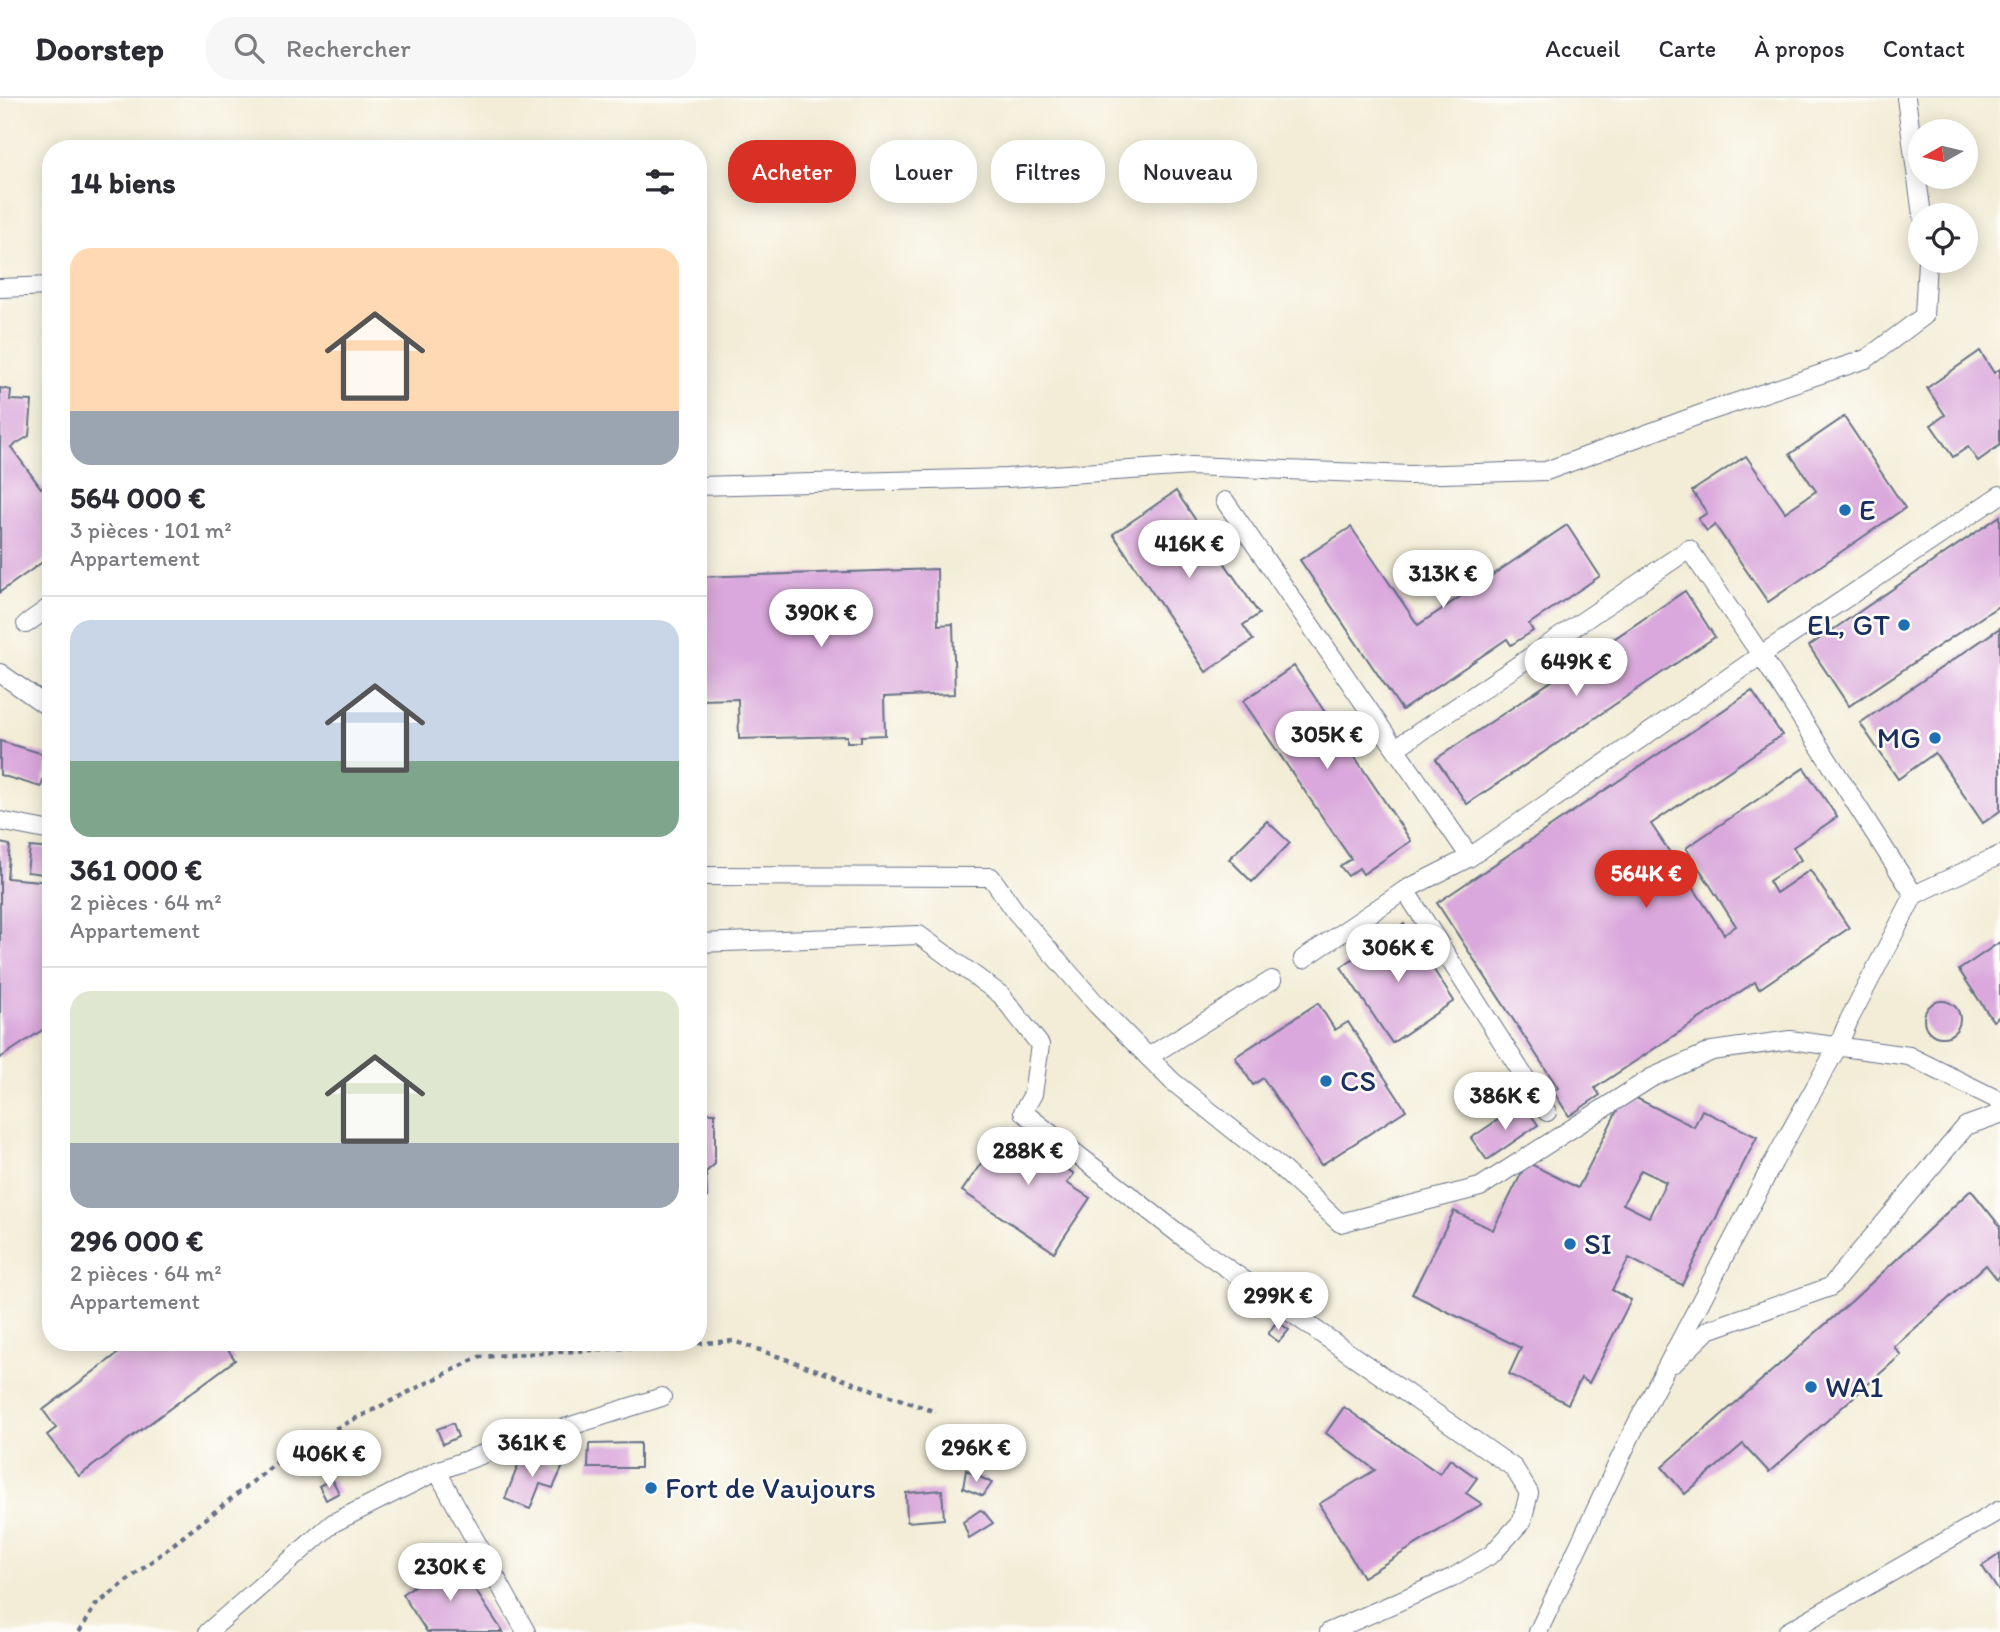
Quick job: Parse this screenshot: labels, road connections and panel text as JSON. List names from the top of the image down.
{
  "places": [
    "E",
    "EL, GT",
    "MG",
    "CS",
    "SI",
    "WA1",
    "Fort de Vaujours"
  ],
  "north": "left",
  "page": {
    "header": "Doorstep",
    "search": "Rechercher",
    "nav": [
      "Accueil",
      "Carte",
      "À propos",
      "Contact"
    ],
    "chip": [
      "Acheter",
      "Louer",
      "Filtres",
      "Nouveau"
    ],
    "heading": "14 biens",
    "list": [
      {
        "name": "564 000 €",
        "note": "3 pièces · 101 m² · Appartement"
      },
      {
        "name": "361 000 €",
        "note": "2 pièces · 64 m² · Appartement"
      },
      {
        "name": "296 000 €",
        "note": "2 pièces · 64 m² · Appartement"
      }
    ],
    "price": [
      "416K €",
      "313K €",
      "390K €",
      "649K €",
      "305K €",
      "564K €",
      "306K €",
      "386K €",
      "288K €",
      "299K €",
      "361K €",
      "296K €",
      "406K €",
      "230K €"
    ]
  }
}
